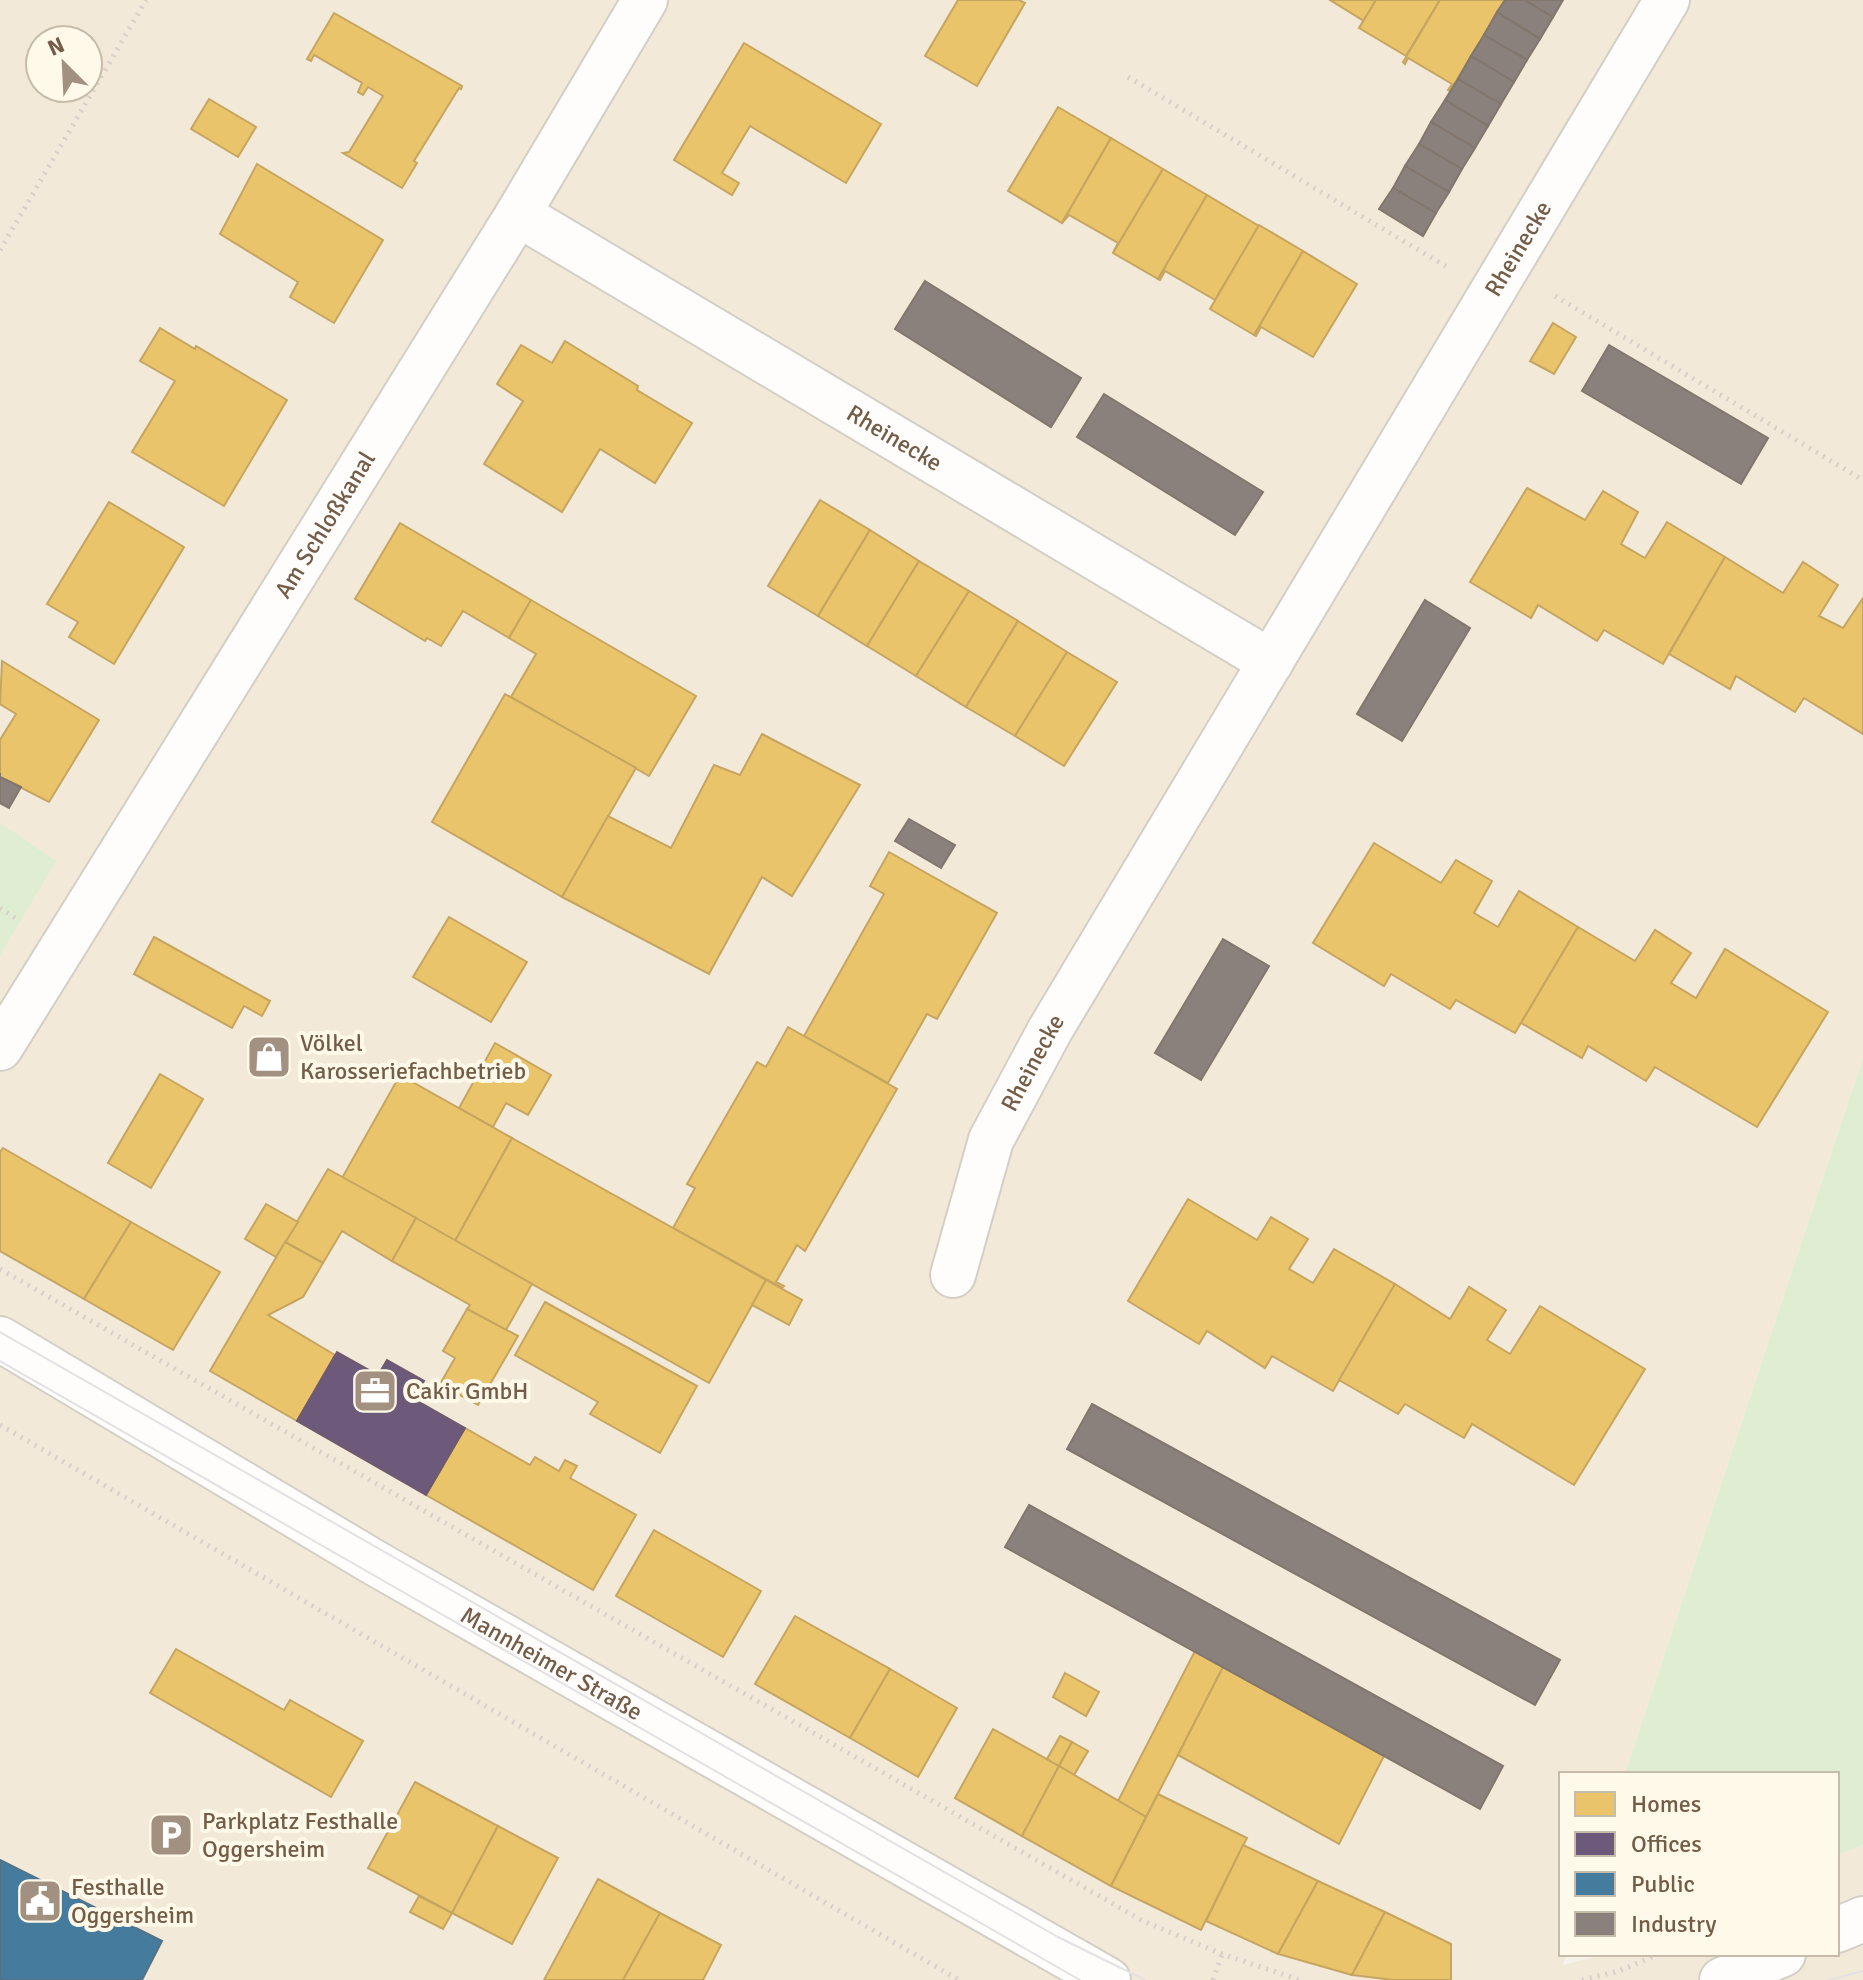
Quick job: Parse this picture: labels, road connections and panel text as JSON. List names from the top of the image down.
{
  "streets": {
    "street": ["Rheinecke", "Am Schloßkanal", "Mannheimer Straße"]
  },
  "crossings": [
    ["Rheinecke", "Am Schloßkanal"]
  ],
  "places": {
    "shop": ["Völkel Karosseriefachbetrieb"],
    "office": ["Cakir GmbH"],
    "parking": ["Parkplatz Festhalle Oggersheim"],
    "public building": ["Festhalle Oggersheim"]
  },
  "legend": [
    "Homes",
    "Offices",
    "Public",
    "Industry"
  ],
  "north": "top left"
}
